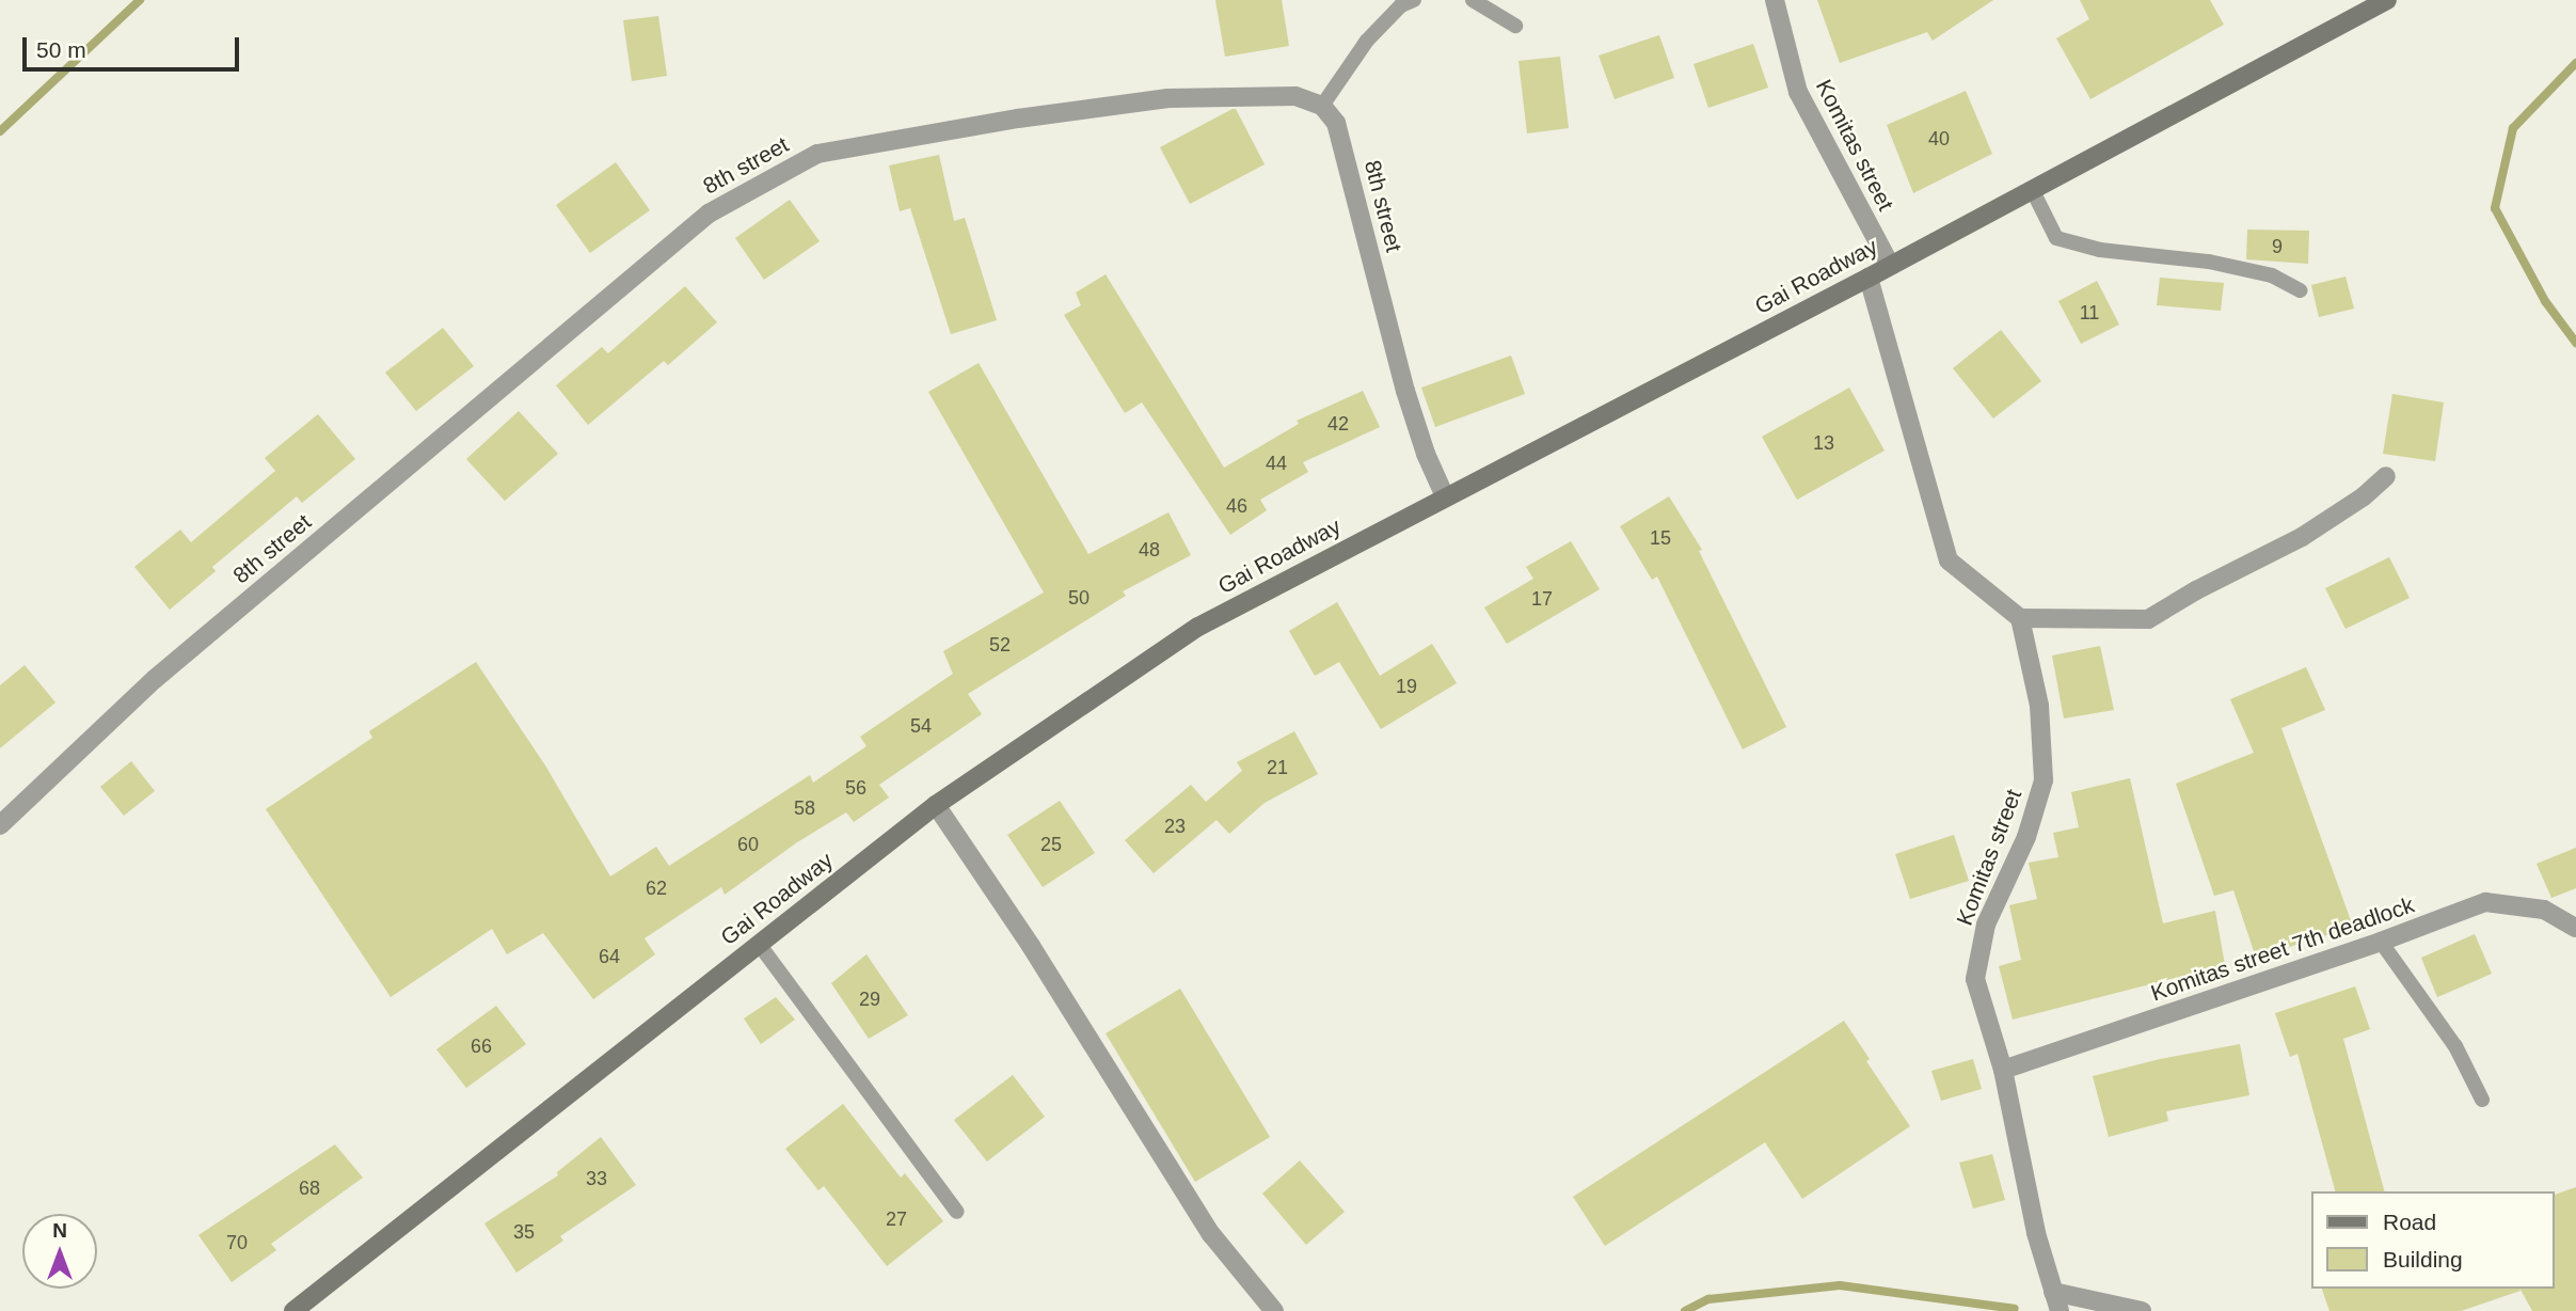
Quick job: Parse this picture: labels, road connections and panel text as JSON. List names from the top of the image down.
{
  "streets": {
    "main road": ["Gai Roadway"],
    "street": ["Komitas street", "8th street", "Komitas street 7th deadlock"]
  },
  "crossings": [
    ["Komitas street", "Gai Roadway"],
    ["Komitas street", "Komitas street 7th deadlock"],
    ["8th street", "Gai Roadway"]
  ],
  "house_numbers": [
    "40",
    "9",
    "11",
    "42",
    "13",
    "44",
    "46",
    "15",
    "48",
    "50",
    "17",
    "52",
    "19",
    "54",
    "21",
    "56",
    "58",
    "23",
    "60",
    "25",
    "62",
    "64",
    "29",
    "66",
    "33",
    "68",
    "27",
    "35",
    "70"
  ],
  "legend": ["Road", "Building"],
  "scale_bar": "50 m",
  "north": "top"
}
